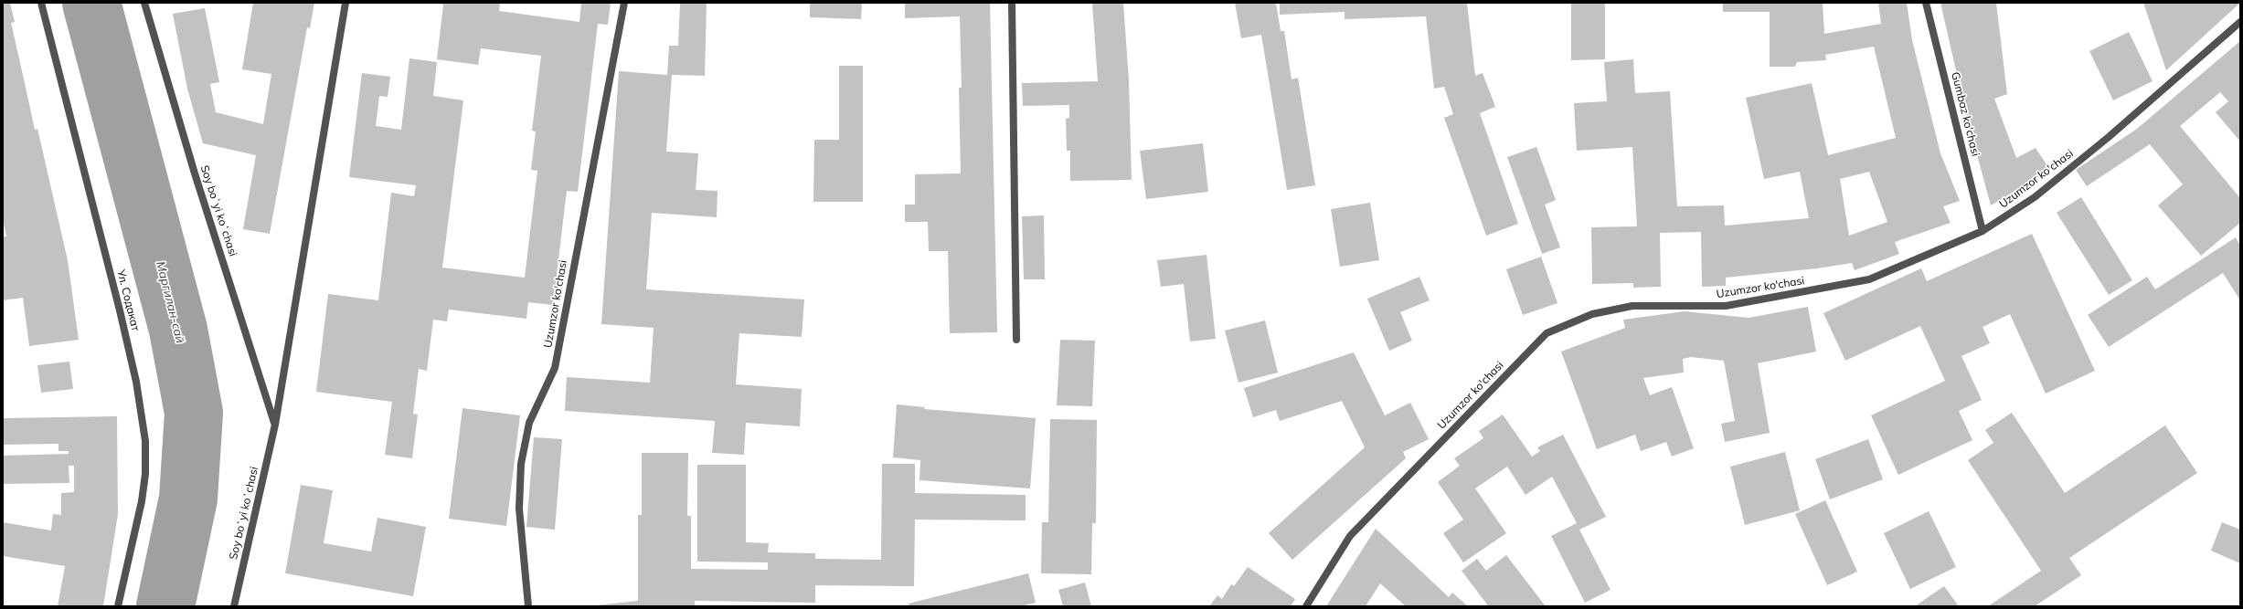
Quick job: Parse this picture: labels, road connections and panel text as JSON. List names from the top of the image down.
{
  "streets": {
    "street": [
      "Gumbaz ko'chasi",
      "Uzumzor ko'chasi",
      "Soy boʻyi koʻchasi",
      "Ул. Содакат"
    ]
  },
  "crossings": [
    ["Gumbaz ko'chasi", "Uzumzor ko'chasi"]
  ],
  "water": ["Маргилан-сай"]
}
